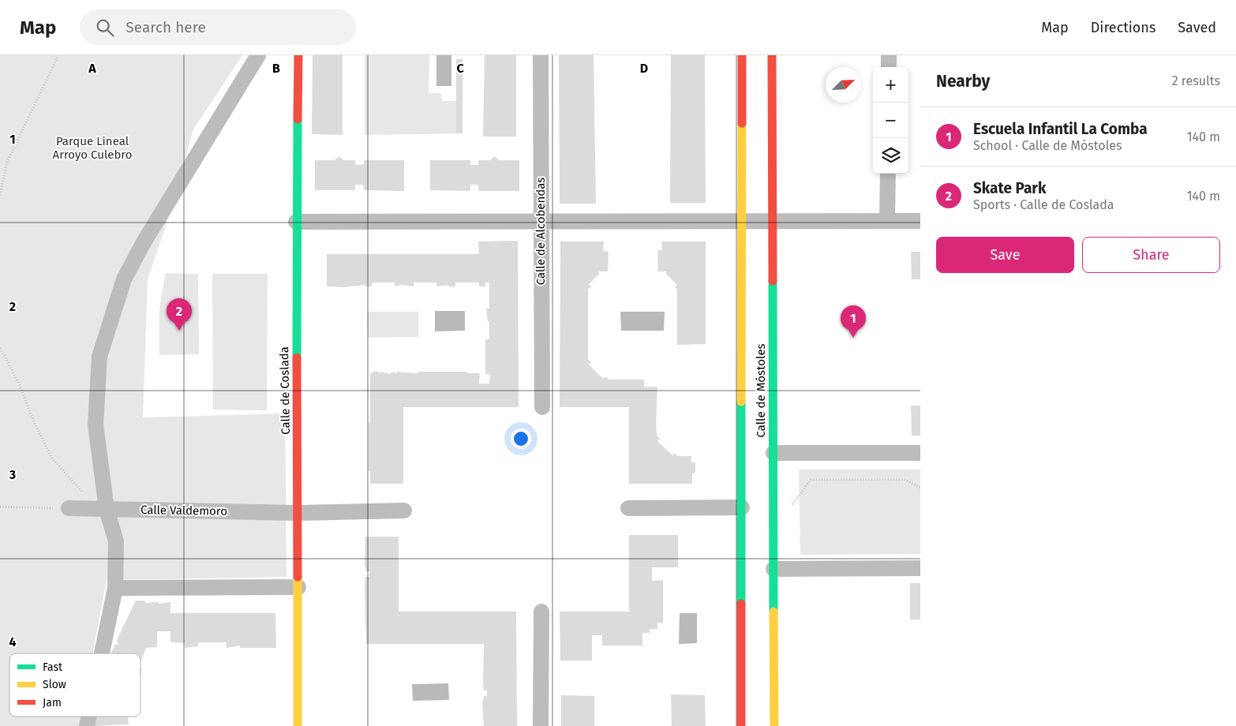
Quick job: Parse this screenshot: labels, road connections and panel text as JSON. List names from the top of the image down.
{
  "streets": {
    "main road": ["Calle de Coslada", "Calle de Móstoles"],
    "street": ["Calle de Alcobendas", "Calle Valdemoro"]
  },
  "crossings": [
    ["Calle de Coslada", "Calle Valdemoro"]
  ],
  "parks": ["Parque Lineal Arroyo Culebro"],
  "legend": ["Fast", "Slow", "Jam"],
  "north": "top right",
  "page": {
    "header": "Map",
    "search": "Search here",
    "nav": ["Map", "Directions", "Saved"],
    "heading": ["Nearby", "2 results"],
    "map_buttons": ["+", "−"],
    "list": [
      {
        "mark": "1",
        "name": "Escuela Infantil La Comba",
        "note": "School · Calle de Móstoles",
        "value": "140 m"
      },
      {
        "mark": "2",
        "name": "Skate Park",
        "note": "Sports · Calle de Coslada",
        "value": "140 m"
      }
    ],
    "buttons": ["Save", "Share"],
    "pins": ["2", "1"]
  },
  "grid": {
    "columns": [
      "A",
      "B",
      "C",
      "D"
    ],
    "rows": [
      "1",
      "2",
      "3",
      "4"
    ]
  }
}
